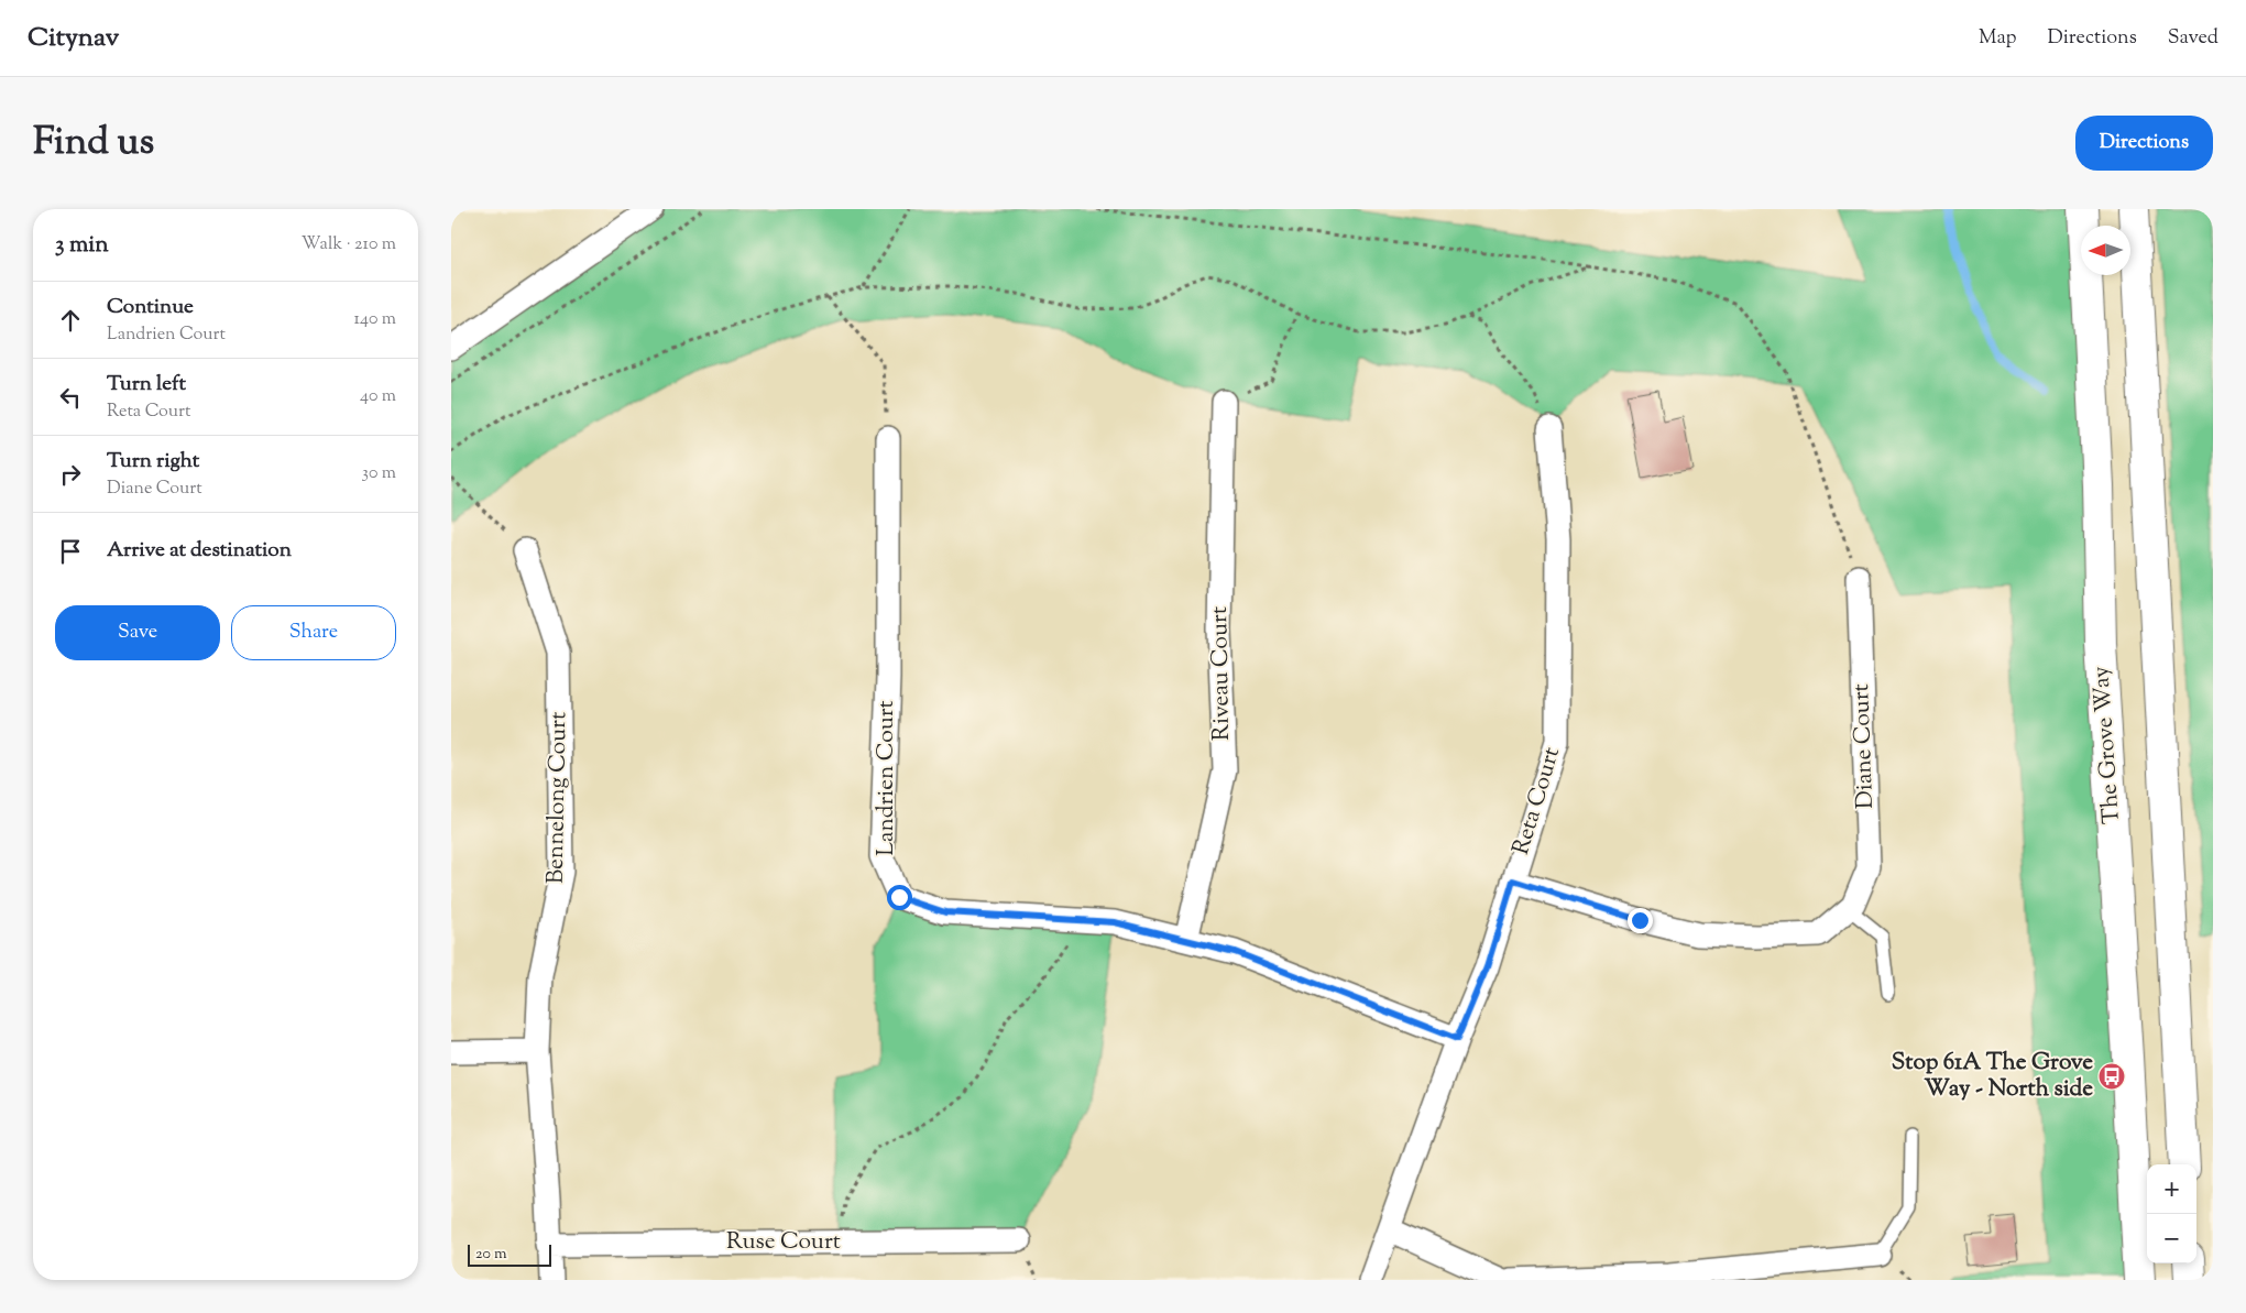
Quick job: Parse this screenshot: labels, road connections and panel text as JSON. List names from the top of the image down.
{
  "streets": {
    "main road": ["The Grove Way"],
    "street": [
      "Riveau Court",
      "Diane Court",
      "Landrien Court",
      "Bennelong Court",
      "Reta Court",
      "Ruse Court"
    ]
  },
  "crossings": [
    ["Riveau Court", "Landrien Court"],
    ["Diane Court", "Reta Court"],
    ["Landrien Court", "Reta Court"],
    ["Bennelong Court", "Ruse Court"]
  ],
  "places": {
    "bus stop": ["Stop 61A The Grove Way - North side"]
  },
  "scale_bar": "20 m",
  "north": "left",
  "page": {
    "header": "Citynav",
    "nav": ["Map", "Directions", "Saved"],
    "title": "Find us",
    "buttons": [
      "Directions",
      ["Save", "Share"]
    ],
    "heading": ["3 min", "Walk · 210 m"],
    "list": [
      ["Continue", "Landrien Court", "140 m"],
      ["Turn left", "Reta Court", "40 m"],
      ["Turn right", "Diane Court", "30 m"],
      "Arrive at destination"
    ],
    "map_buttons": ["+", "−"],
    "scale": "20 m"
  }
}
